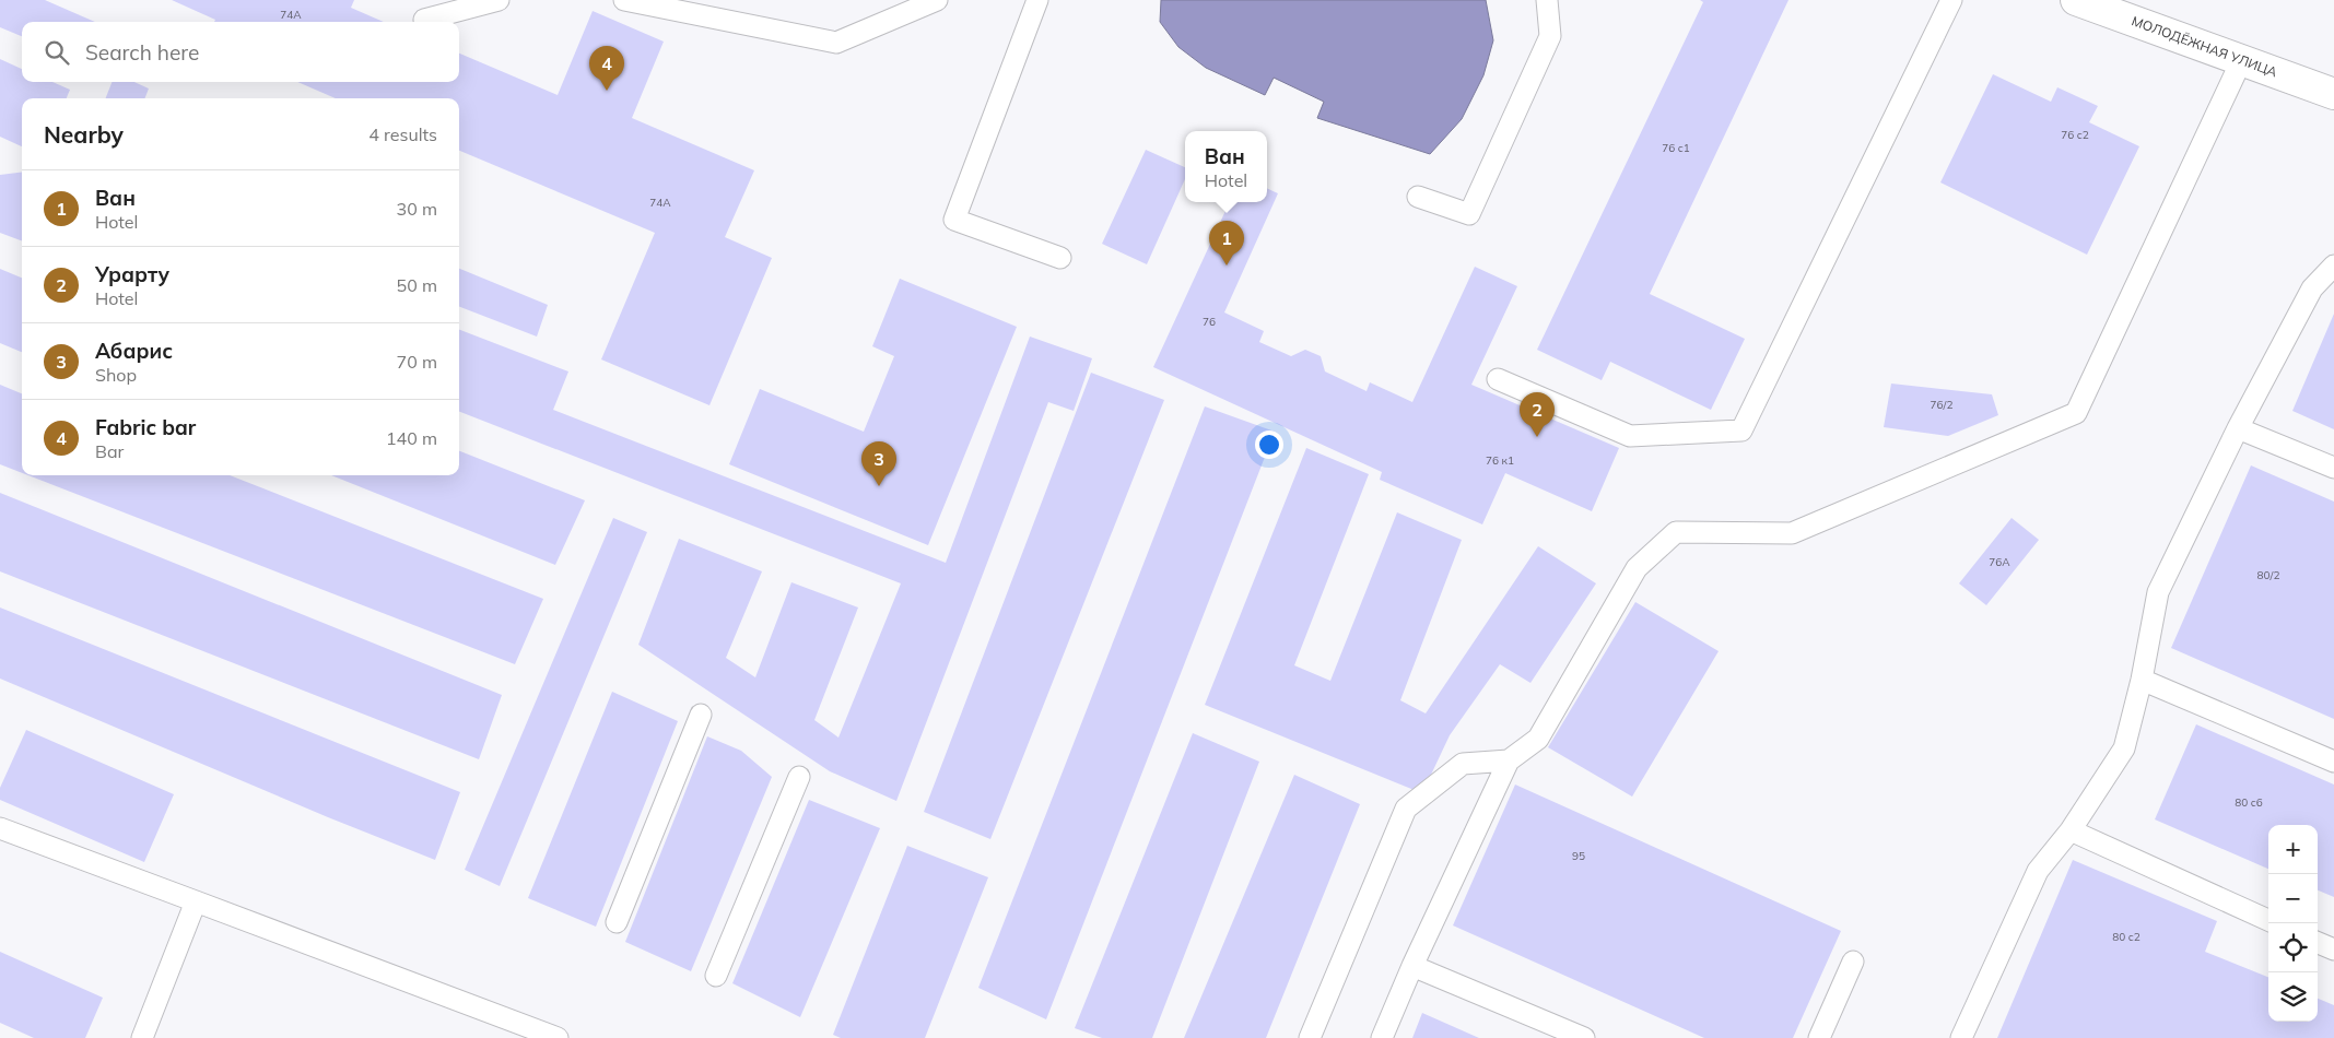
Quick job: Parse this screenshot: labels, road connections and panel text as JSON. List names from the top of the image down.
{
  "streets": {
    "street": ["МОЛОДЁЖНАЯ УЛИЦА"]
  },
  "house_numbers": [
    "74А",
    "76 с2",
    "76 с1",
    "74А",
    "76",
    "76/2",
    "76 к1",
    "76А",
    "80/2",
    "80 с6",
    "95",
    "80 с2"
  ],
  "page": {
    "search": "Search here",
    "pins": [
      "4",
      "1",
      "2",
      "3"
    ],
    "heading": ["Nearby", "4 results"],
    "popup": ["Ван", "Hotel"],
    "list": [
      {
        "mark": "1",
        "name": "Ван",
        "note": "Hotel",
        "value": "30 m"
      },
      {
        "mark": "2",
        "name": "Урарту",
        "note": "Hotel",
        "value": "50 m"
      },
      {
        "mark": "3",
        "name": "Абарис",
        "note": "Shop",
        "value": "70 m"
      },
      {
        "mark": "4",
        "name": "Fabric bar",
        "note": "Bar",
        "value": "140 m"
      }
    ],
    "map_buttons": ["+", "−"]
  }
}
